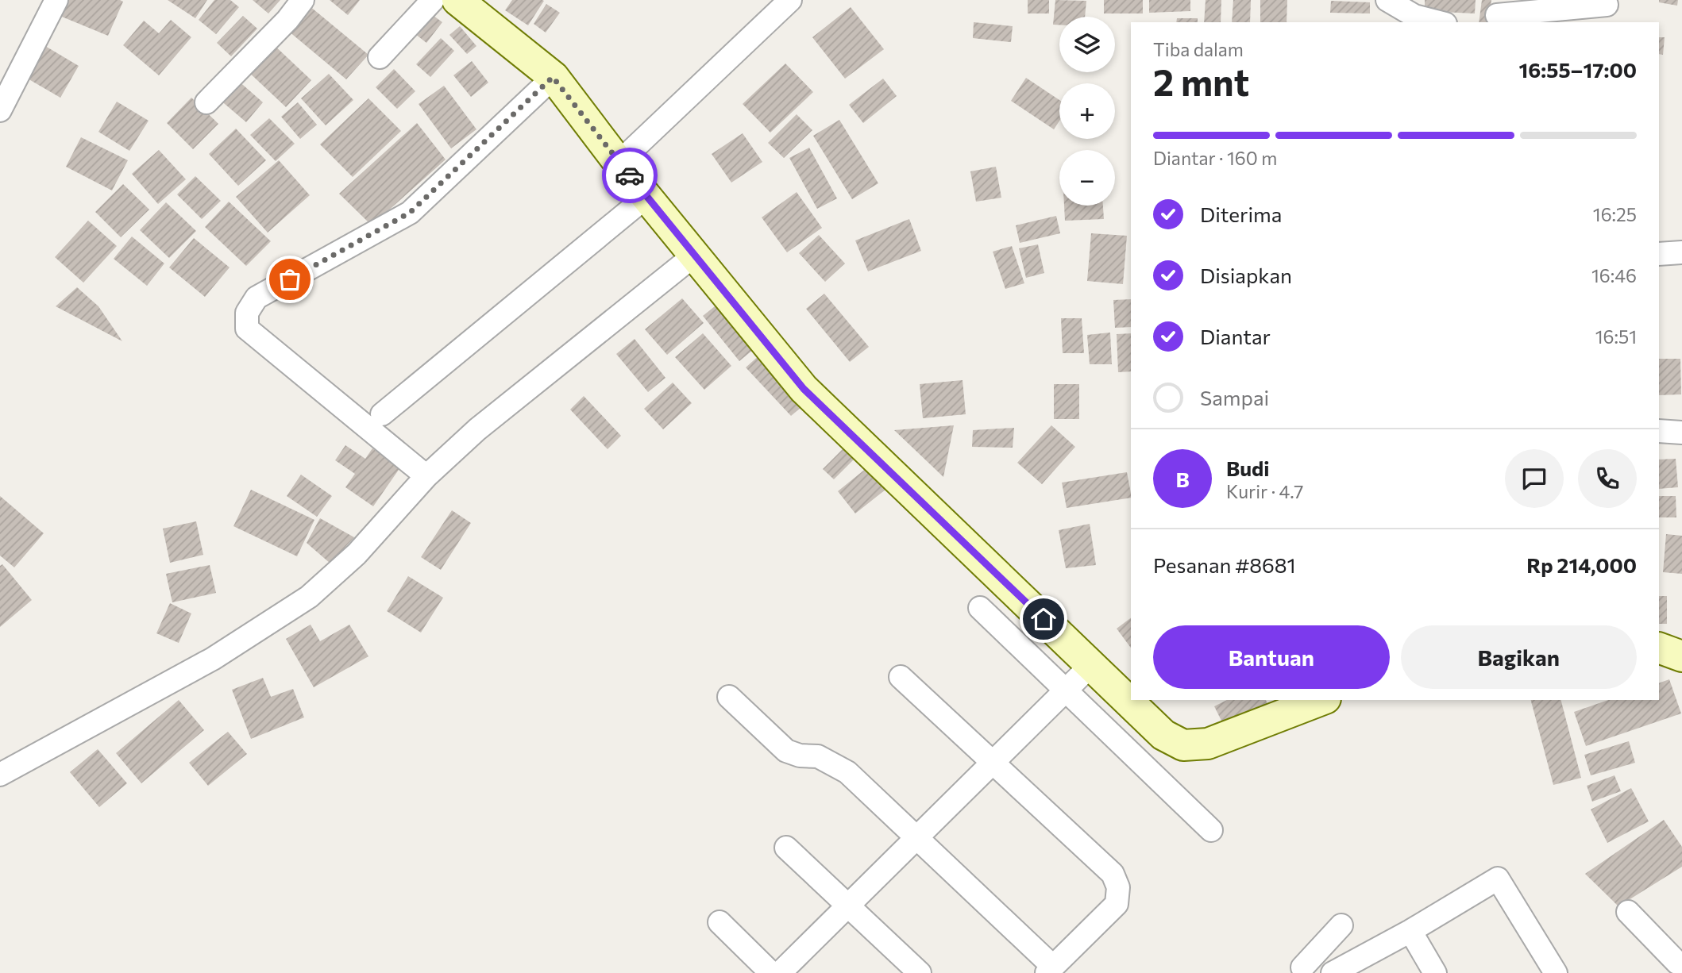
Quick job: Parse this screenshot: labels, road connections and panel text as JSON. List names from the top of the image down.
{
  "page": {
    "map_buttons": ["+", "−"],
    "heading": ["2 mnt", "Tiba dalam", "16:55–17:00"],
    "panel": [
      "Budi",
      "Kurir · 4.7",
      "Pesanan #8681",
      "Rp 214,000"
    ],
    "bar": "Diantar · 160 m",
    "list": [
      ["Diterima", "16:25"],
      ["Disiapkan", "16:46"],
      ["Diantar", "16:51"],
      "Sampai"
    ],
    "round": "B",
    "buttons": ["Bantuan", "Bagikan"]
  }
}
